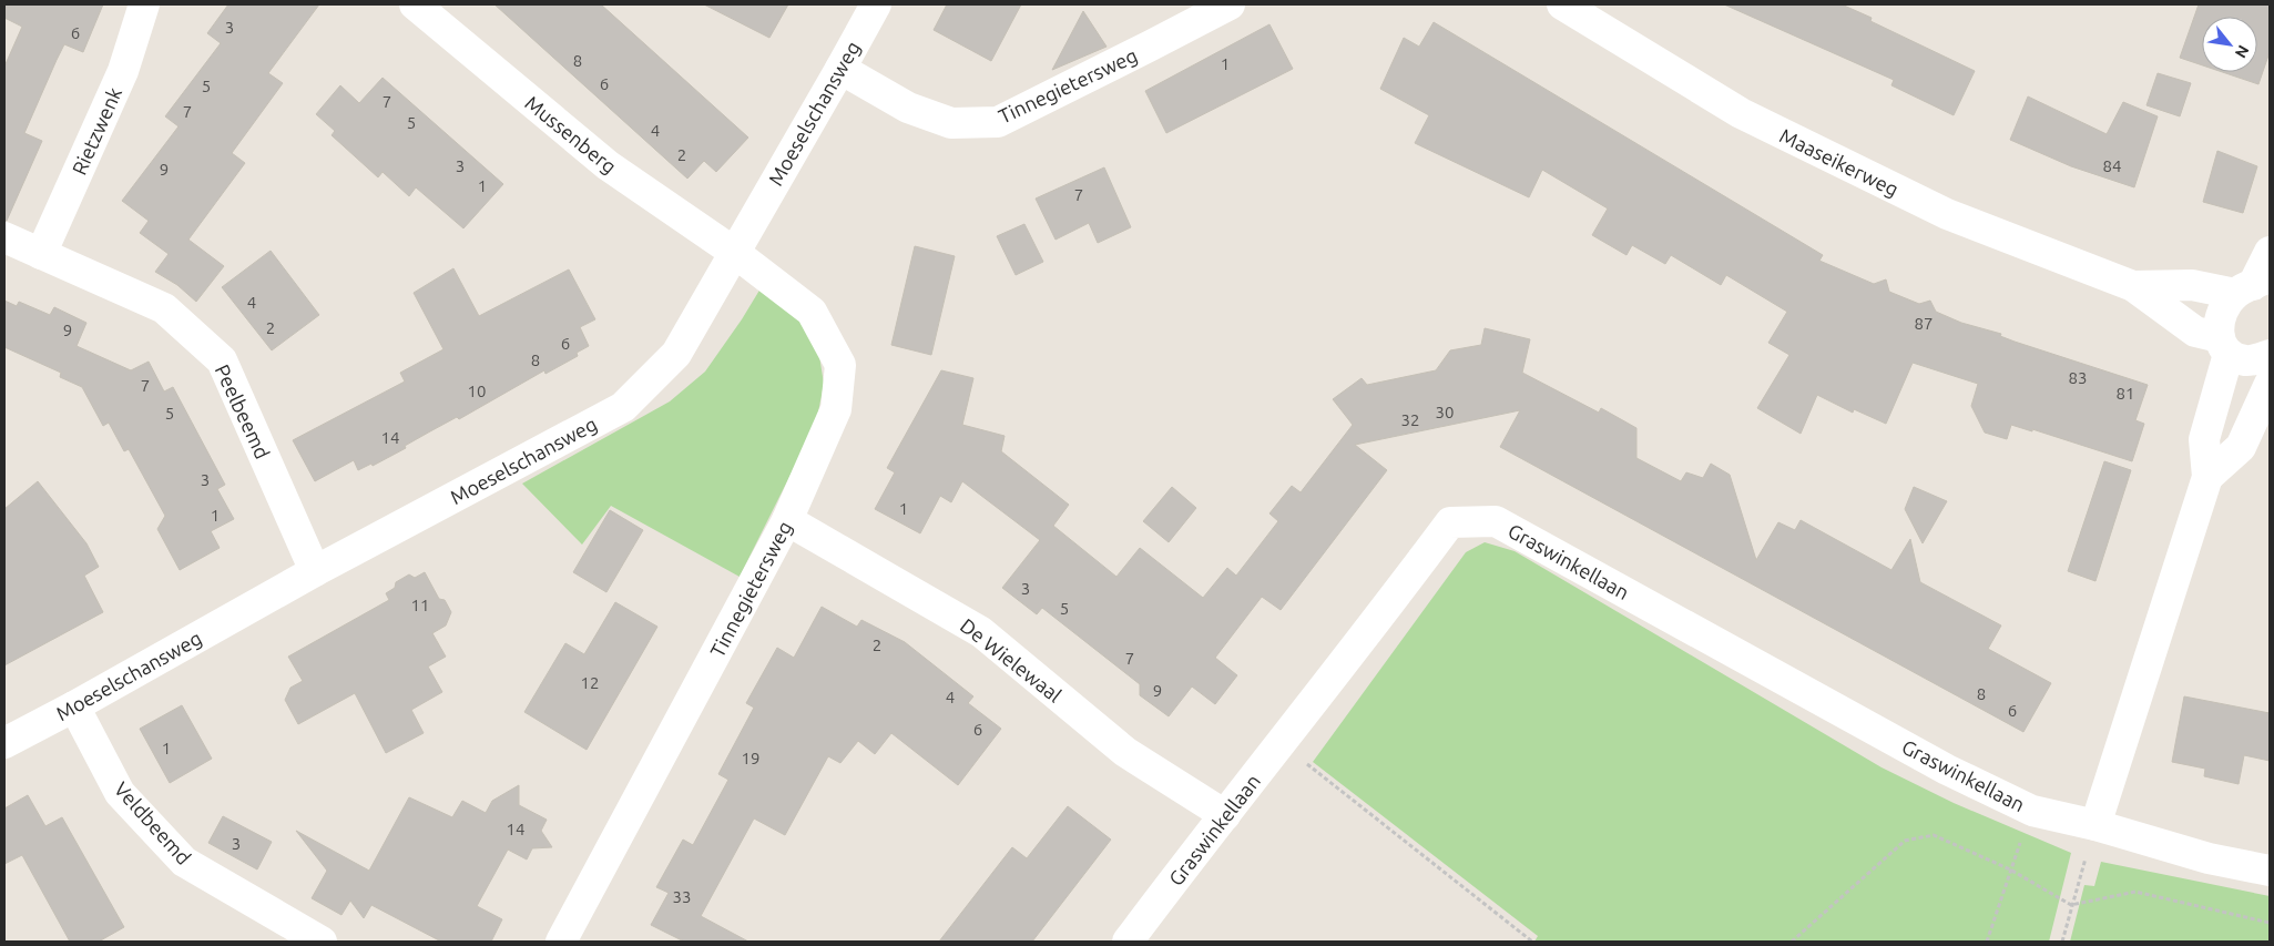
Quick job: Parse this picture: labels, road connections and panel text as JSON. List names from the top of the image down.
{
  "streets": {
    "street": [
      "Tinnegietersweg",
      "Moeselschansweg",
      "Rietzwenk",
      "Mussenberg",
      "Maaseikerweg",
      "Peelbeemd",
      "Graswinkellaan",
      "De Wielewaal",
      "Veldbeemd"
    ]
  },
  "crossings": [
    ["Tinnegietersweg", "Moeselschansweg"],
    ["Tinnegietersweg", "Mussenberg"],
    ["Tinnegietersweg", "De Wielewaal"],
    ["Moeselschansweg", "Mussenberg"],
    ["Moeselschansweg", "Peelbeemd"],
    ["Moeselschansweg", "Veldbeemd"],
    ["Rietzwenk", "Peelbeemd"],
    ["Graswinkellaan", "De Wielewaal"]
  ],
  "house_numbers": [
    "3",
    "6",
    "8",
    "1",
    "6",
    "5",
    "7",
    "7",
    "5",
    "4",
    "2",
    "3",
    "84",
    "9",
    "1",
    "7",
    "4",
    "87",
    "2",
    "9",
    "6",
    "8",
    "83",
    "7",
    "10",
    "81",
    "30",
    "5",
    "32",
    "14",
    "3",
    "1",
    "1",
    "3",
    "11",
    "5",
    "2",
    "7",
    "12",
    "9",
    "8",
    "4",
    "6",
    "6",
    "1",
    "19",
    "14",
    "3",
    "33"
  ],
  "north": "bottom right"
}
